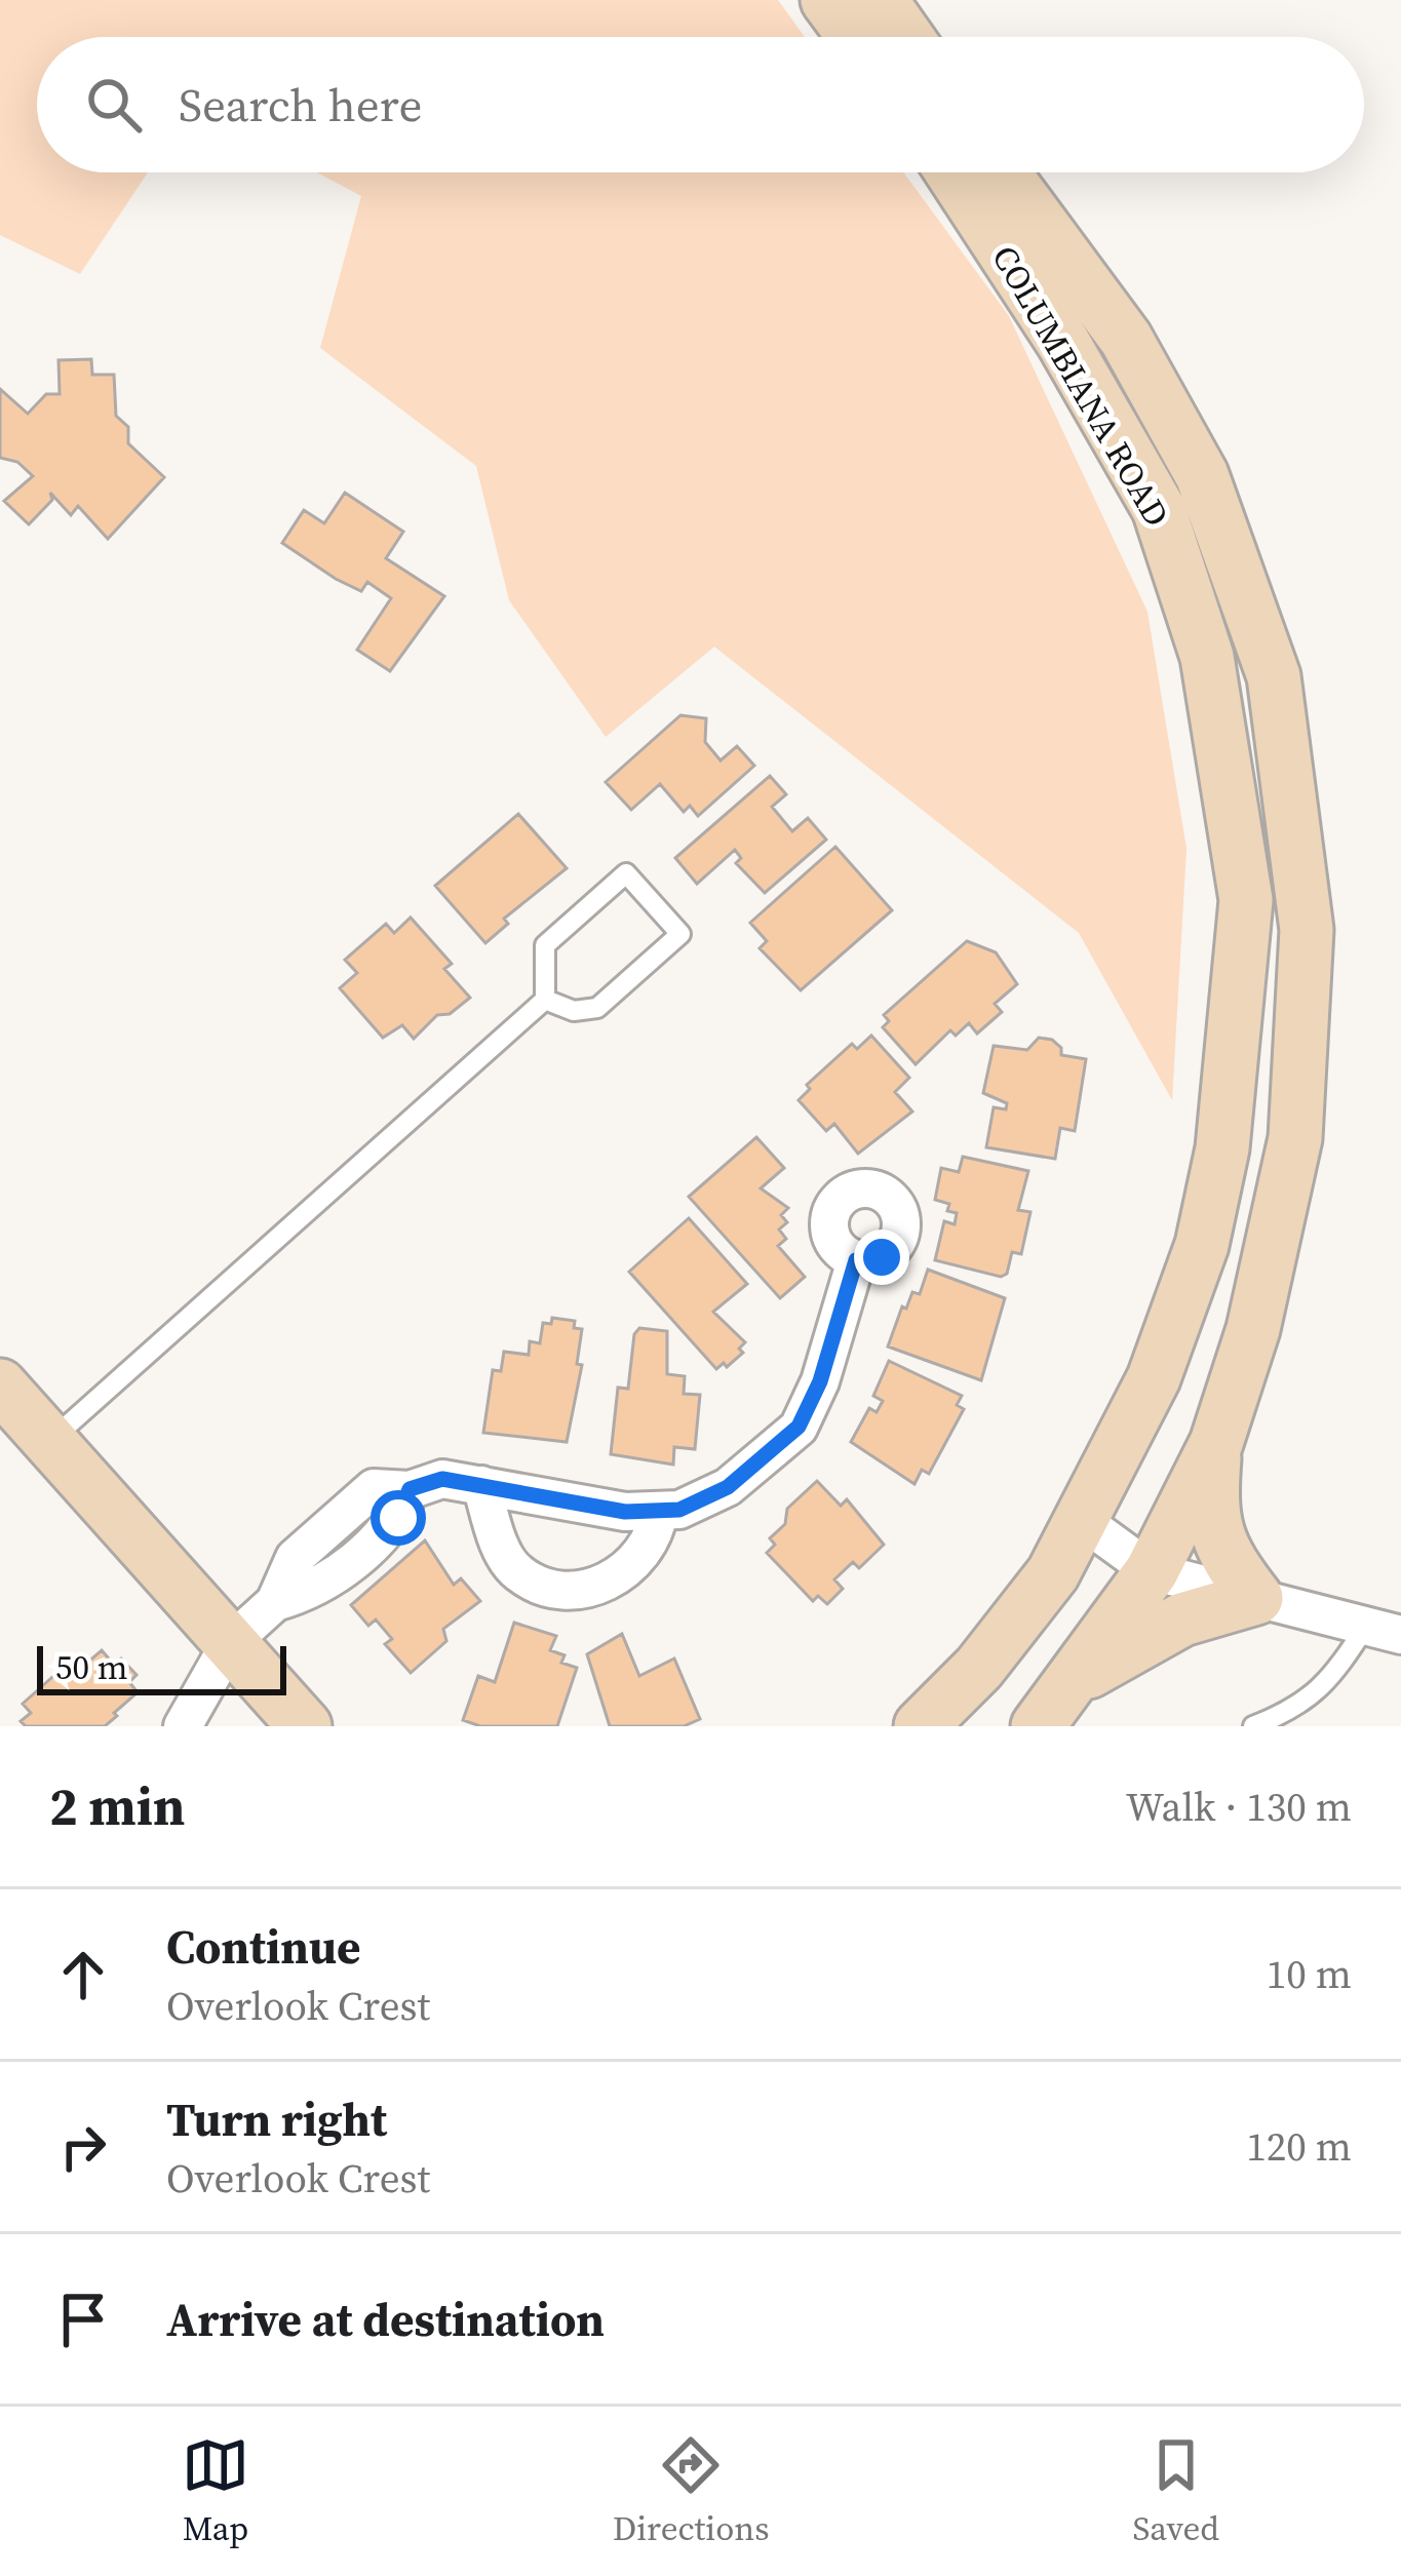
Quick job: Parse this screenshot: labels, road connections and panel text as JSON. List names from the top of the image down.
{
  "streets": {
    "main road": ["COLUMBIANA ROAD"]
  },
  "scale_bar": "50 m",
  "page": {
    "search": "Search here",
    "scale": "50 m",
    "heading": ["2 min", "Walk · 130 m"],
    "list": [
      ["Continue", "Overlook Crest", "10 m"],
      ["Turn right", "Overlook Crest", "120 m"],
      "Arrive at destination"
    ],
    "nav": ["Map", "Directions", "Saved"]
  }
}
